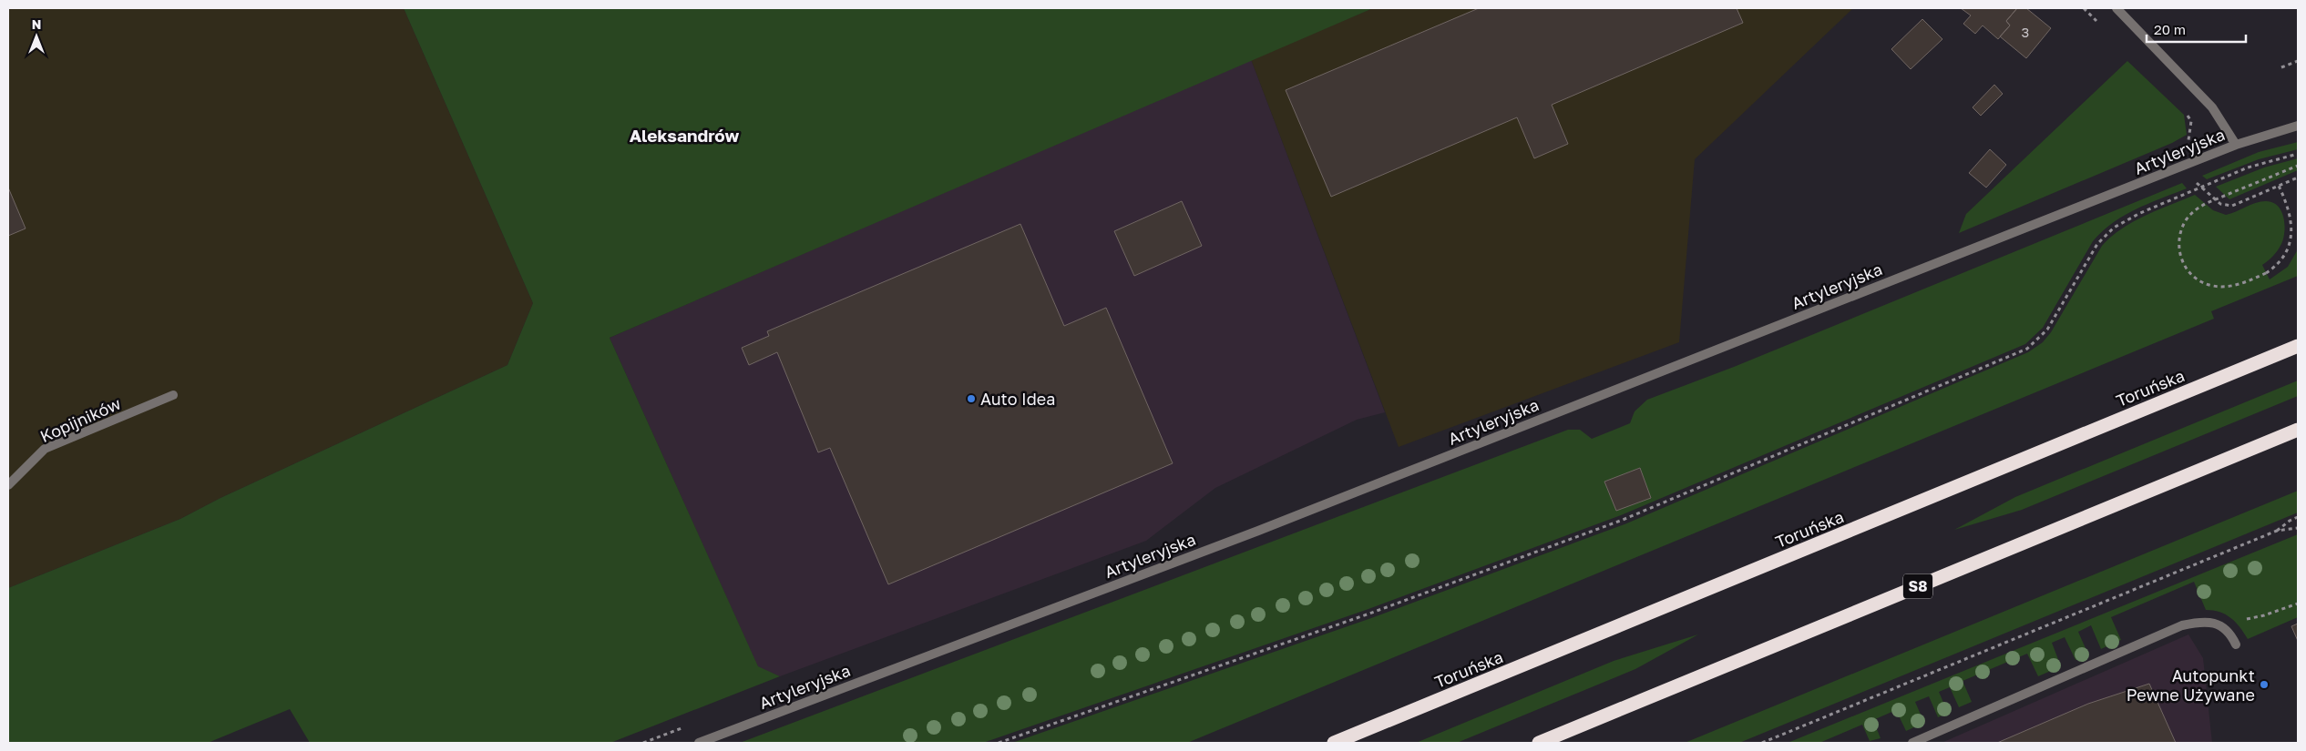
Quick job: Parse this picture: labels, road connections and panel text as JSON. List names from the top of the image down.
{
  "streets": {
    "highway": ["Toruńska", "S8"],
    "street": ["Artyleryjska", "Kopijników"]
  },
  "districts": ["Aleksandrów"],
  "places": ["Auto Idea", "Autopunkt Pewne Używane"],
  "house_numbers": ["3"],
  "scale_bar": "20 m",
  "north": "top"
}
